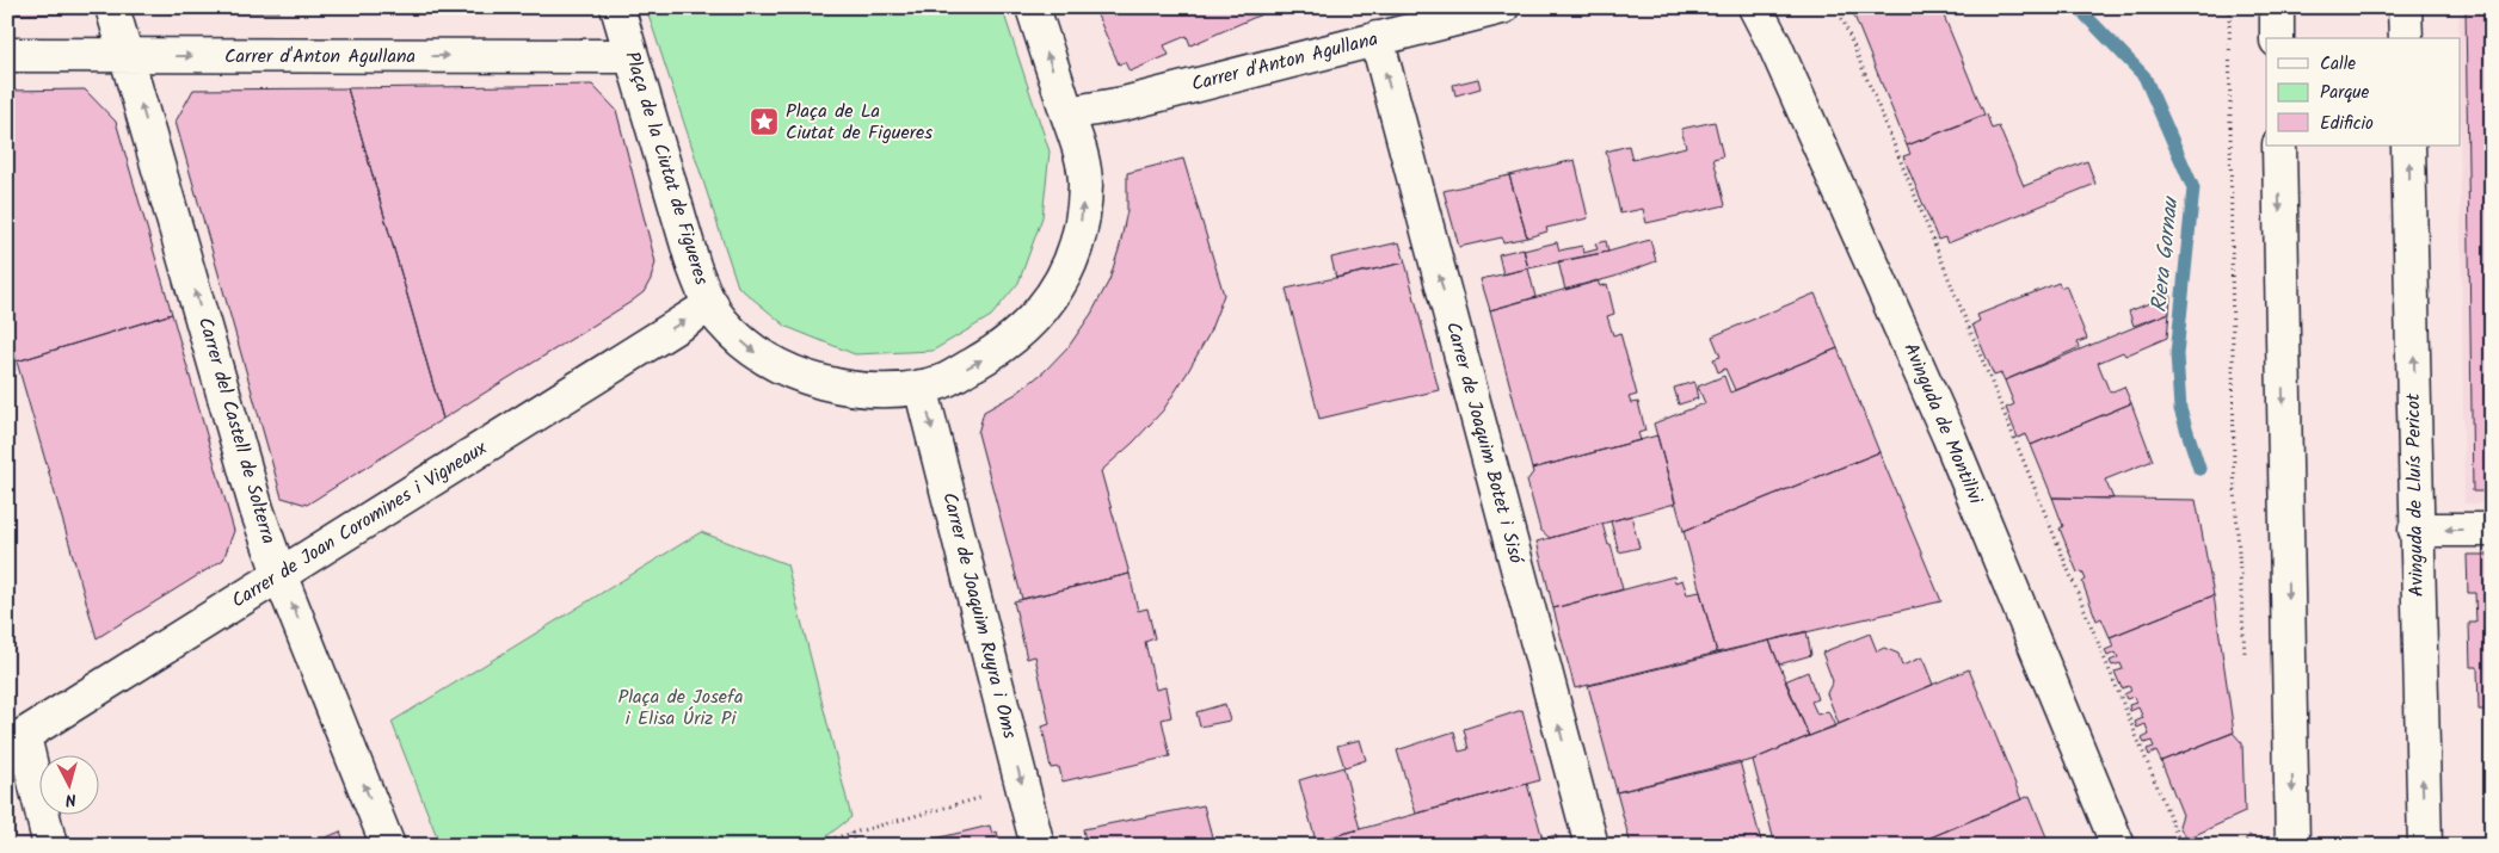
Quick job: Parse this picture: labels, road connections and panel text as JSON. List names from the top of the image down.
{
  "streets": {
    "street": [
      "Carrer d'Anton Agullana",
      "Plaça de la Ciutat de Figueres",
      "Avinguda de Montilivi",
      "Carrer del Castell de Solterra",
      "Carrer de Joaquim Botet i Sisó",
      "Avinguda de Lluís Pericot",
      "Carrer de Joan Coromines i Vigneaux",
      "Carrer de Joaquim Ruyra i Oms"
    ]
  },
  "crossings": [
    ["Carrer d'Anton Agullana", "Plaça de la Ciutat de Figueres"],
    ["Carrer d'Anton Agullana", "Carrer del Castell de Solterra"],
    ["Carrer d'Anton Agullana", "Carrer de Joaquim Botet i Sisó"],
    ["Plaça de la Ciutat de Figueres", "Carrer de Joan Coromines i Vigneaux"],
    ["Plaça de la Ciutat de Figueres", "Carrer de Joaquim Ruyra i Oms"],
    ["Carrer del Castell de Solterra", "Carrer de Joan Coromines i Vigneaux"]
  ],
  "one_way": [
    "Carrer d'Anton Agullana",
    "Carrer del Castell de Solterra",
    "Carrer de Joaquim Botet i Sisó",
    "Carrer de Joan Coromines i Vigneaux",
    "Carrer de Joaquim Ruyra i Oms"
  ],
  "water": ["Riera Gornau"],
  "parks": ["Plaça de Josefa i Elisa Úriz Pi"],
  "places": {
    "place": ["Plaça de La Ciutat de Figueres"]
  },
  "legend": ["Calle", "Parque", "Edificio"],
  "north": "bottom"
}
